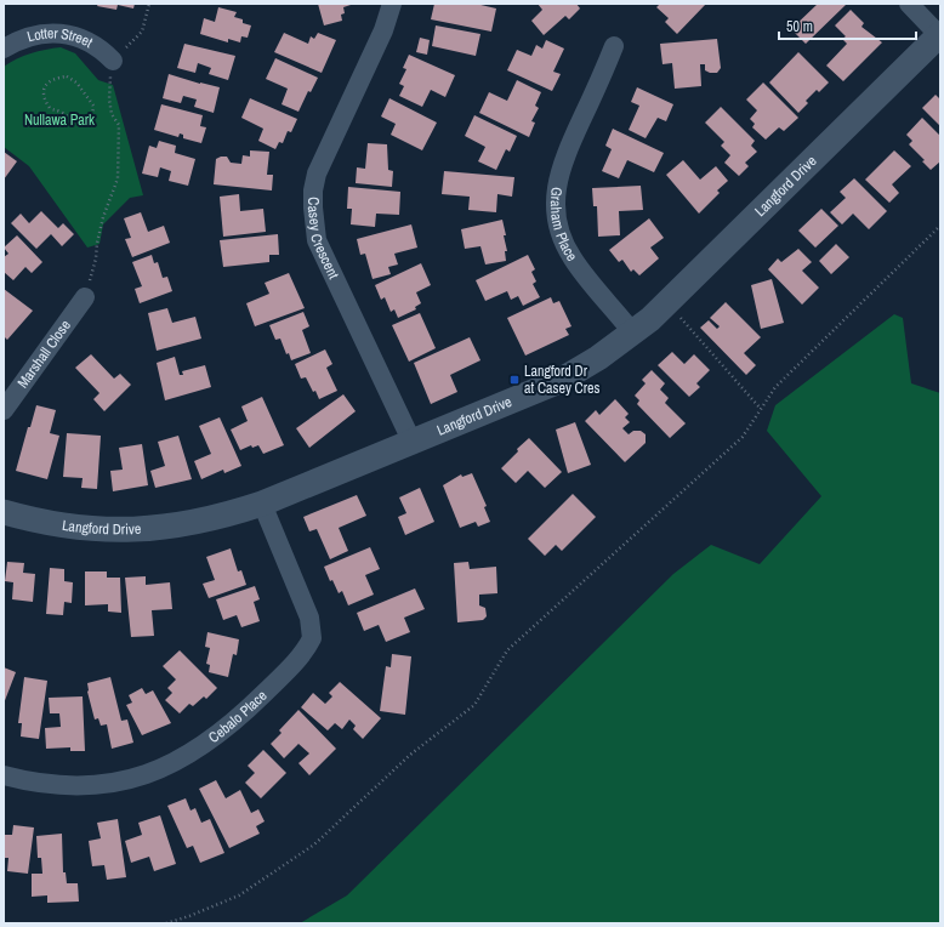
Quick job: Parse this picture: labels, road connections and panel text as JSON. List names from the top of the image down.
{
  "streets": {
    "street": [
      "Lotter Street",
      "Langford Drive",
      "Graham Place",
      "Casey Crescent",
      "Marshall Close",
      "Cebalo Place"
    ]
  },
  "crossings": [
    ["Langford Drive", "Graham Place"],
    ["Langford Drive", "Casey Crescent"],
    ["Langford Drive", "Cebalo Place"]
  ],
  "parks": ["Nullawa Park"],
  "places": {
    "transit": ["Langford Dr at Casey Cres"]
  },
  "scale_bar": "50 m"
}
